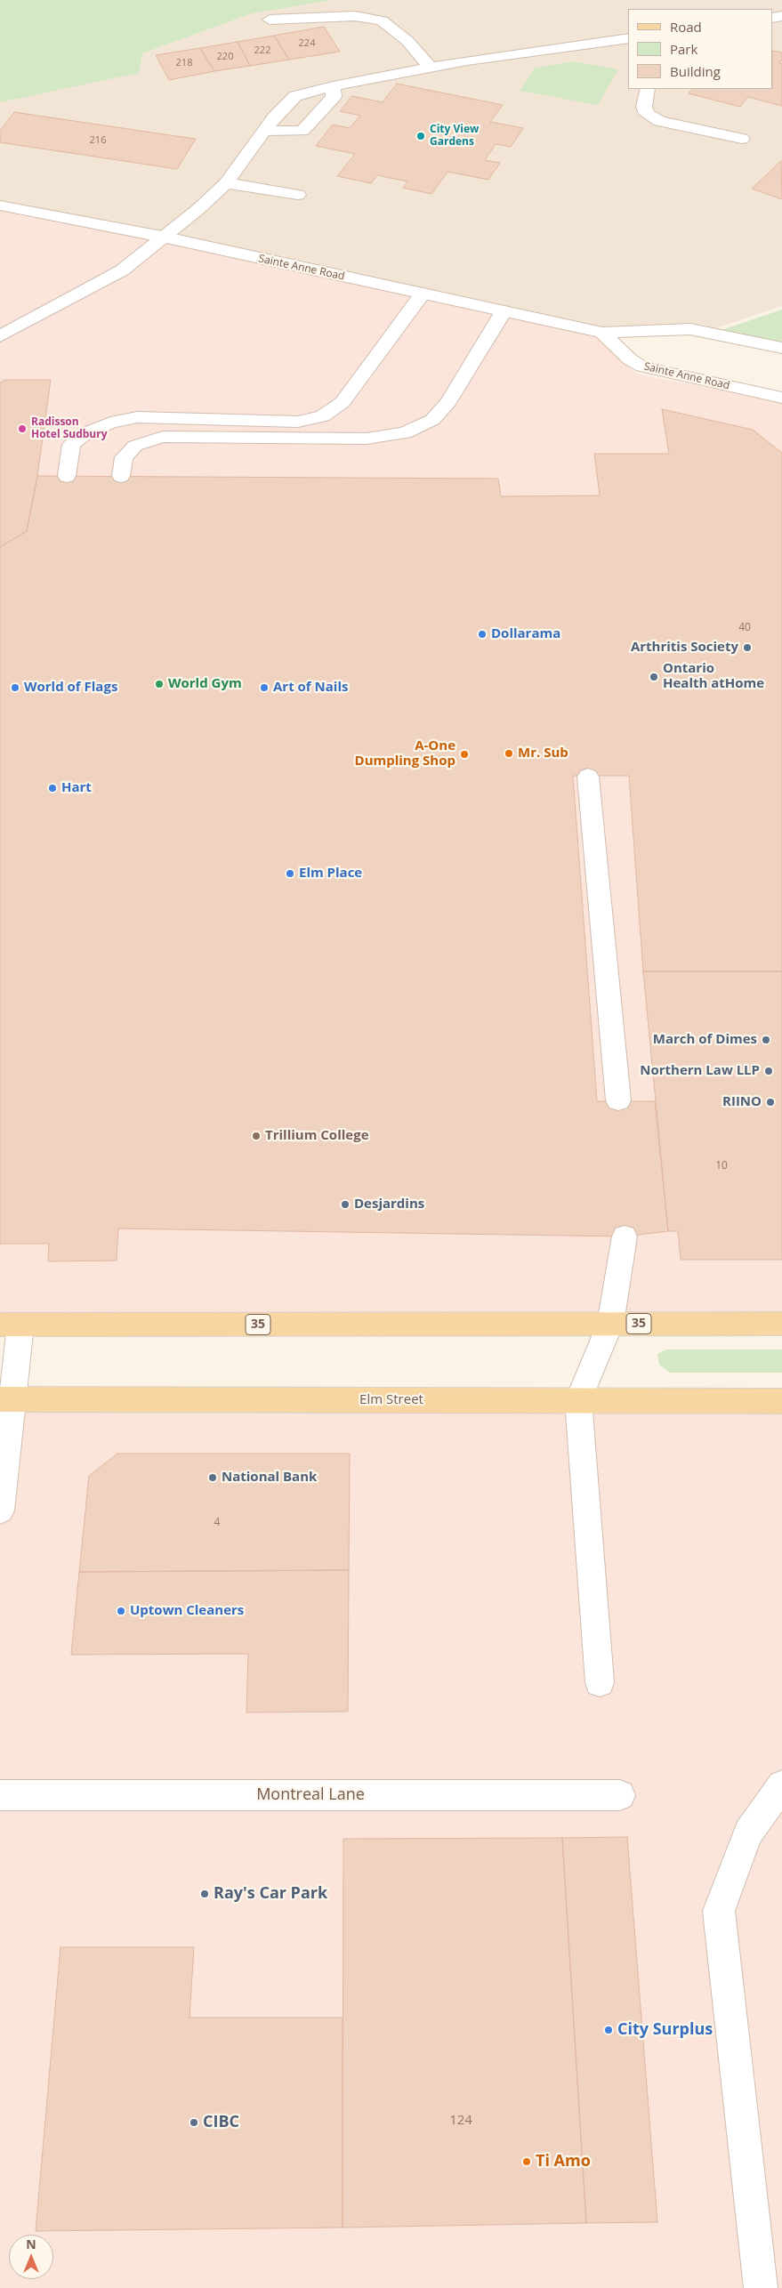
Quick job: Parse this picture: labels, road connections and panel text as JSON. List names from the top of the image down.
{
  "streets": {
    "main road": [
      "Sainte Anne Road",
      "35",
      "Elm Street",
      "Montreal Lane"
    ]
  },
  "places": [
    "City View Gardens",
    "Radisson Hotel Sudbury",
    "Dollarama",
    "Arthritis Society",
    "Ontario Health atHome",
    "World Gym",
    "World of Flags",
    "Art of Nails",
    "Mr. Sub",
    "A-One Dumpling Shop",
    "Hart",
    "Elm Place",
    "March of Dimes",
    "Northern Law LLP",
    "RIINO",
    "Trillium College",
    "Desjardins",
    "National Bank",
    "Uptown Cleaners",
    "Ray's Car Park",
    "City Surplus",
    "CIBC",
    "Ti Amo"
  ],
  "house_numbers": [
    "224",
    "222",
    "220",
    "218",
    "216",
    "40",
    "10",
    "4",
    "124"
  ],
  "legend": ["Road", "Park", "Building"],
  "north": "top"
}
